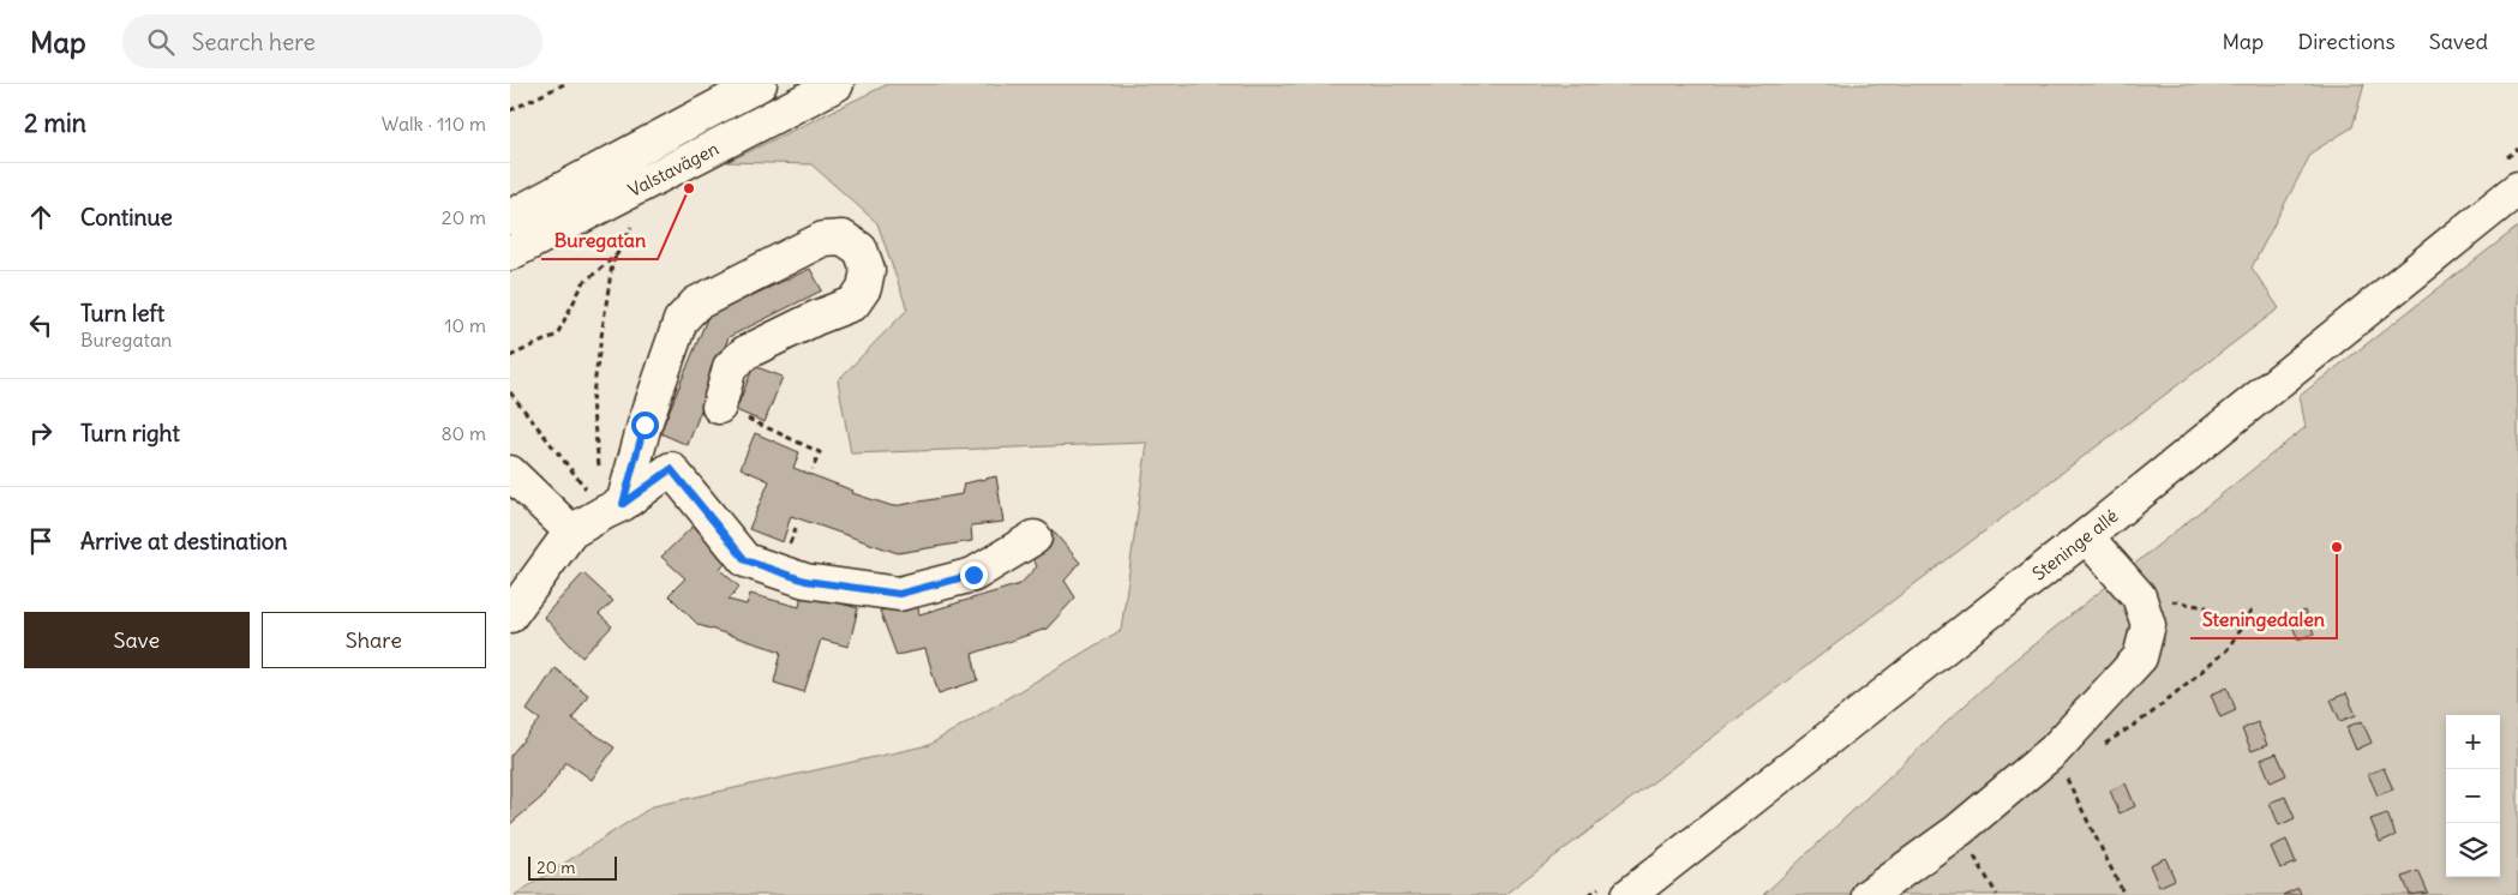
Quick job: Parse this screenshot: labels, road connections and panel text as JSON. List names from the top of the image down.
{
  "streets": {
    "street": ["Valstavägen", "Steninge allé"]
  },
  "places": ["Buregatan", "Steningedalen"],
  "scale_bar": "20 m",
  "page": {
    "header": "Map",
    "search": "Search here",
    "nav": ["Map", "Directions", "Saved"],
    "heading": ["2 min", "Walk · 110 m"],
    "list": [
      ["Continue", "20 m"],
      ["Turn left", "Buregatan", "10 m"],
      ["Turn right", "80 m"],
      "Arrive at destination"
    ],
    "buttons": ["Save", "Share"],
    "map_buttons": ["+", "−"],
    "scale": "20 m"
  }
}
